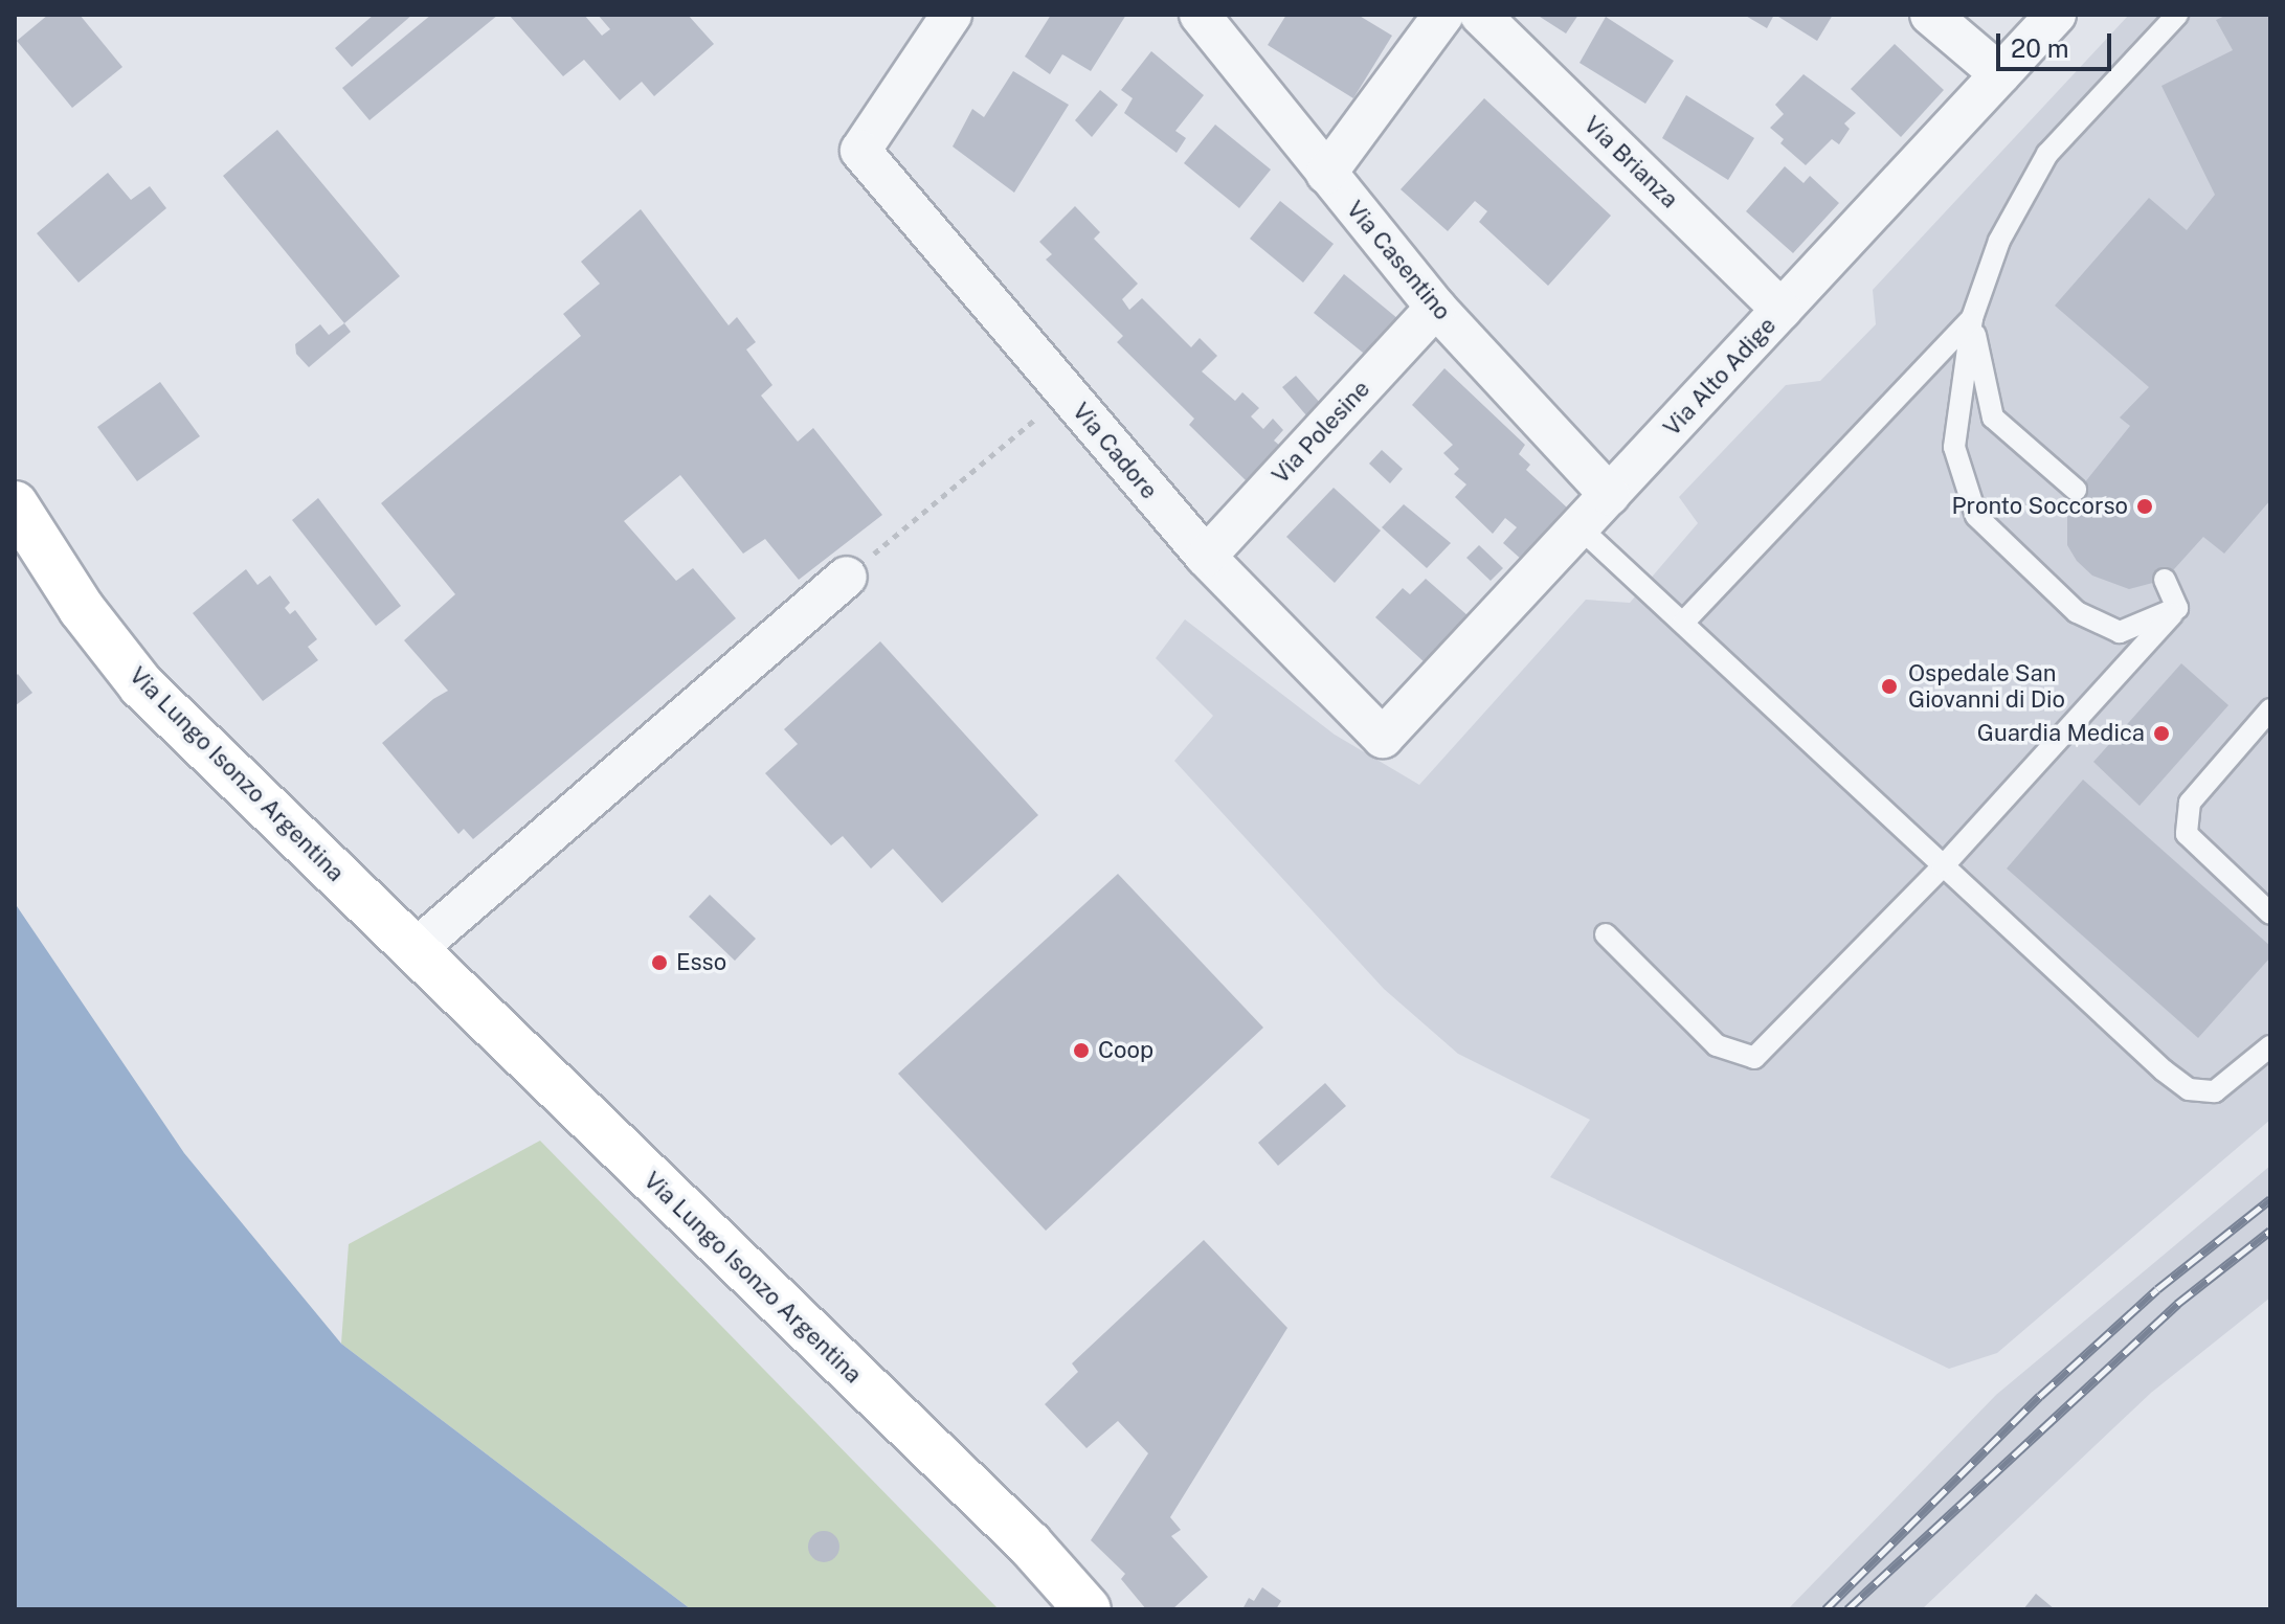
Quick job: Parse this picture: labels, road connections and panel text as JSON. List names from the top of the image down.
{
  "streets": {
    "main road": ["Via Lungo Isonzo Argentina"],
    "street": [
      "Via Brianza",
      "Via Casentino",
      "Via Alto Adige",
      "Via Polesine",
      "Via Cadore"
    ]
  },
  "crossings": [
    ["Via Brianza", "Via Alto Adige"],
    ["Via Casentino", "Via Alto Adige"],
    ["Via Casentino", "Via Polesine"],
    ["Via Alto Adige", "Via Cadore"],
    ["Via Polesine", "Via Cadore"]
  ],
  "places": [
    "Pronto Soccorso",
    "Ospedale San Giovanni di Dio",
    "Guardia Medica",
    "Esso",
    "Coop"
  ],
  "scale_bar": "20 m"
}
